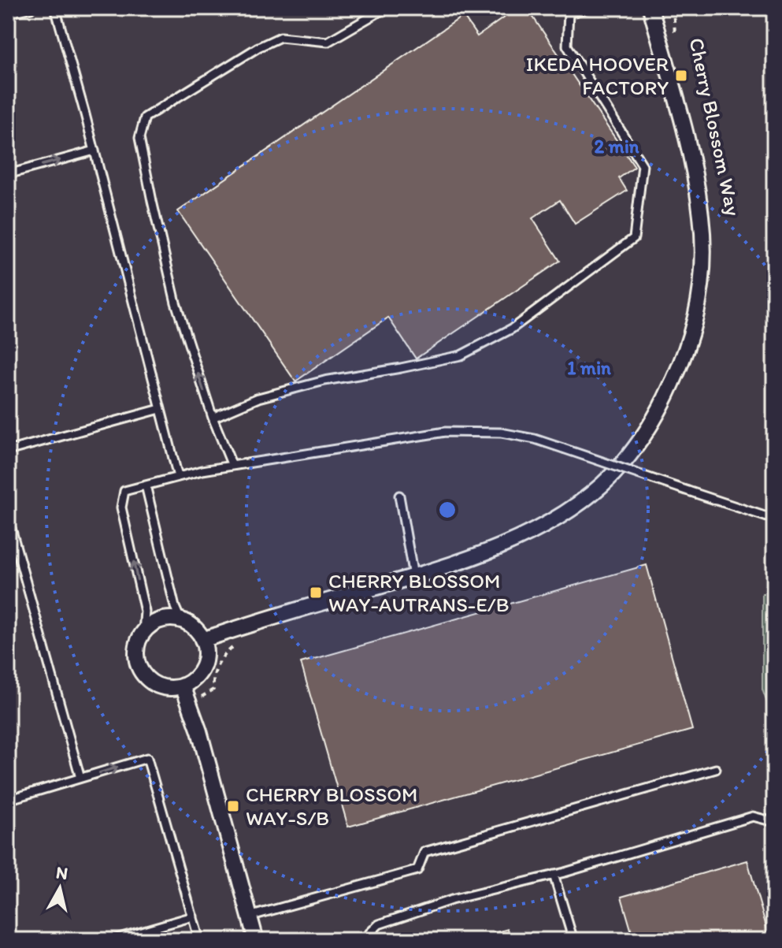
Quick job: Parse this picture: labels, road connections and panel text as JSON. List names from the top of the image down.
{
  "streets": {
    "street": ["Cherry Blossom Way"]
  },
  "places": {
    "transit": ["IKEDA HOOVER FACTORY", "CHERRY BLOSSOM WAY-AUTRANS-E/B", "CHERRY BLOSSOM WAY-S/B"]
  },
  "north": "top",
  "rings": ["2 min", "1 min"]
}
